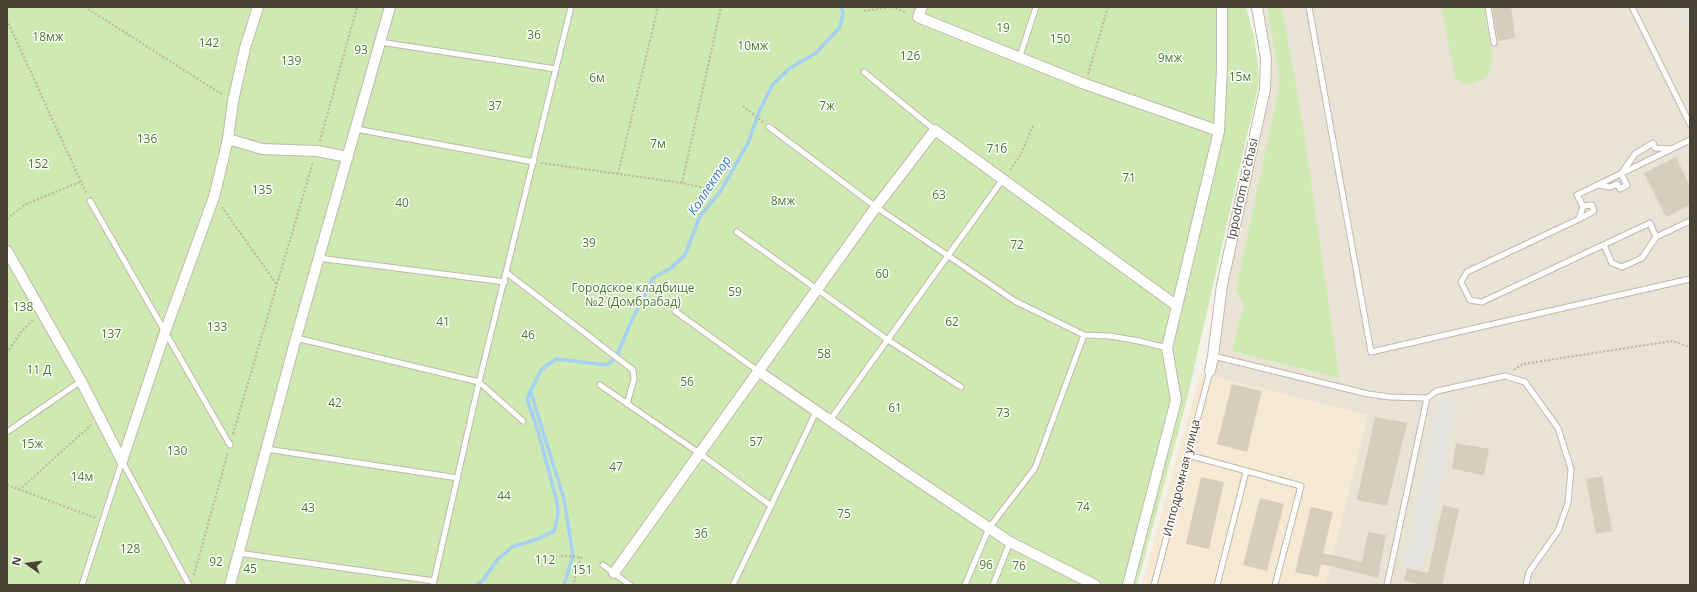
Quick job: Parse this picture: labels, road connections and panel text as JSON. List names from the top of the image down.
{
  "streets": {
    "street": ["Ippodrom ko'chasi"],
    "lane": ["Ипподромная улица"]
  },
  "crossings": [
    ["Ippodrom ko'chasi", "Ипподромная улица"]
  ],
  "water": ["Коллектор"],
  "parks": [
    "19",
    "36",
    "18мж",
    "150",
    "142",
    "10мж",
    "93",
    "126",
    "9мж",
    "139",
    "15м",
    "6м",
    "37",
    "7ж",
    "136",
    "7м",
    "71б",
    "152",
    "71",
    "135",
    "63",
    "8мж",
    "40",
    "39",
    "72",
    "60",
    "Городское кладбище №2 (Домбрабад)",
    "59",
    "138",
    "41",
    "62",
    "133",
    "137",
    "46",
    "58",
    "11 Д",
    "56",
    "42",
    "61",
    "73",
    "57",
    "15ж",
    "130",
    "47",
    "14м",
    "44",
    "74",
    "43",
    "75",
    "3б",
    "128",
    "112",
    "92",
    "96",
    "76",
    "45",
    "151"
  ],
  "north": "left"
}
